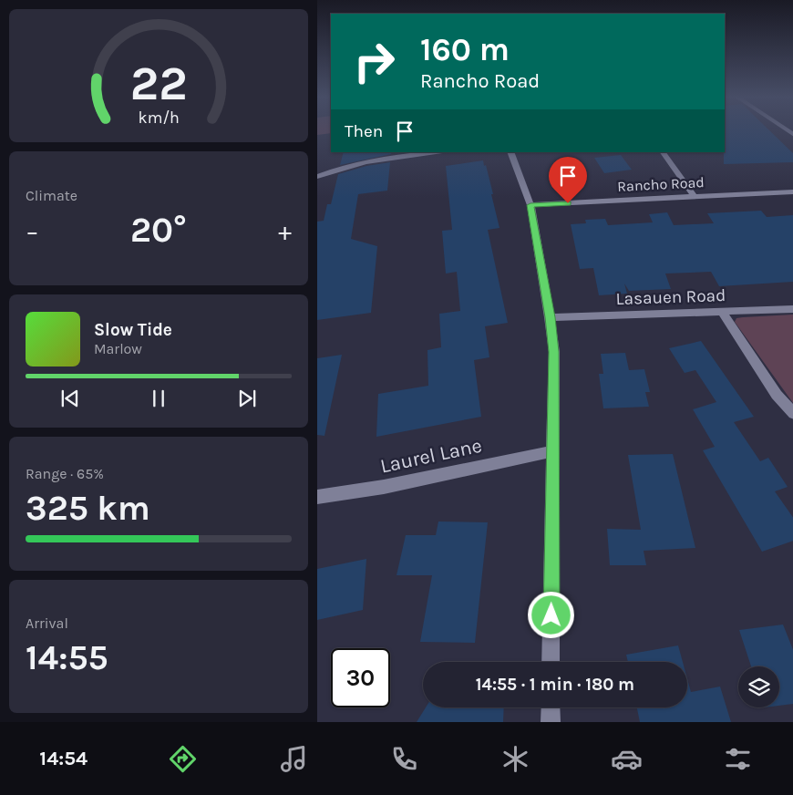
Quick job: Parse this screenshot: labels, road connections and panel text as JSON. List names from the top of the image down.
{
  "streets": {
    "street": ["Rancho Road", "Lasauen Road", "Laurel Lane"]
  },
  "page": {
    "turn": ["160 m", "Rancho Road"],
    "then": "Then",
    "tile": [
      "Climate",
      ["Range · 65%", "325 km"],
      ["Arrival", "14:55"]
    ],
    "heat": ["−", "20°", "+"],
    "song": ["Slow Tide", "Marlow"],
    "limit": "30",
    "trip": "14:55 · 1 min · 180 m",
    "tabs": "14:54",
    "gauge": ["22", "km/h"]
  }
}
